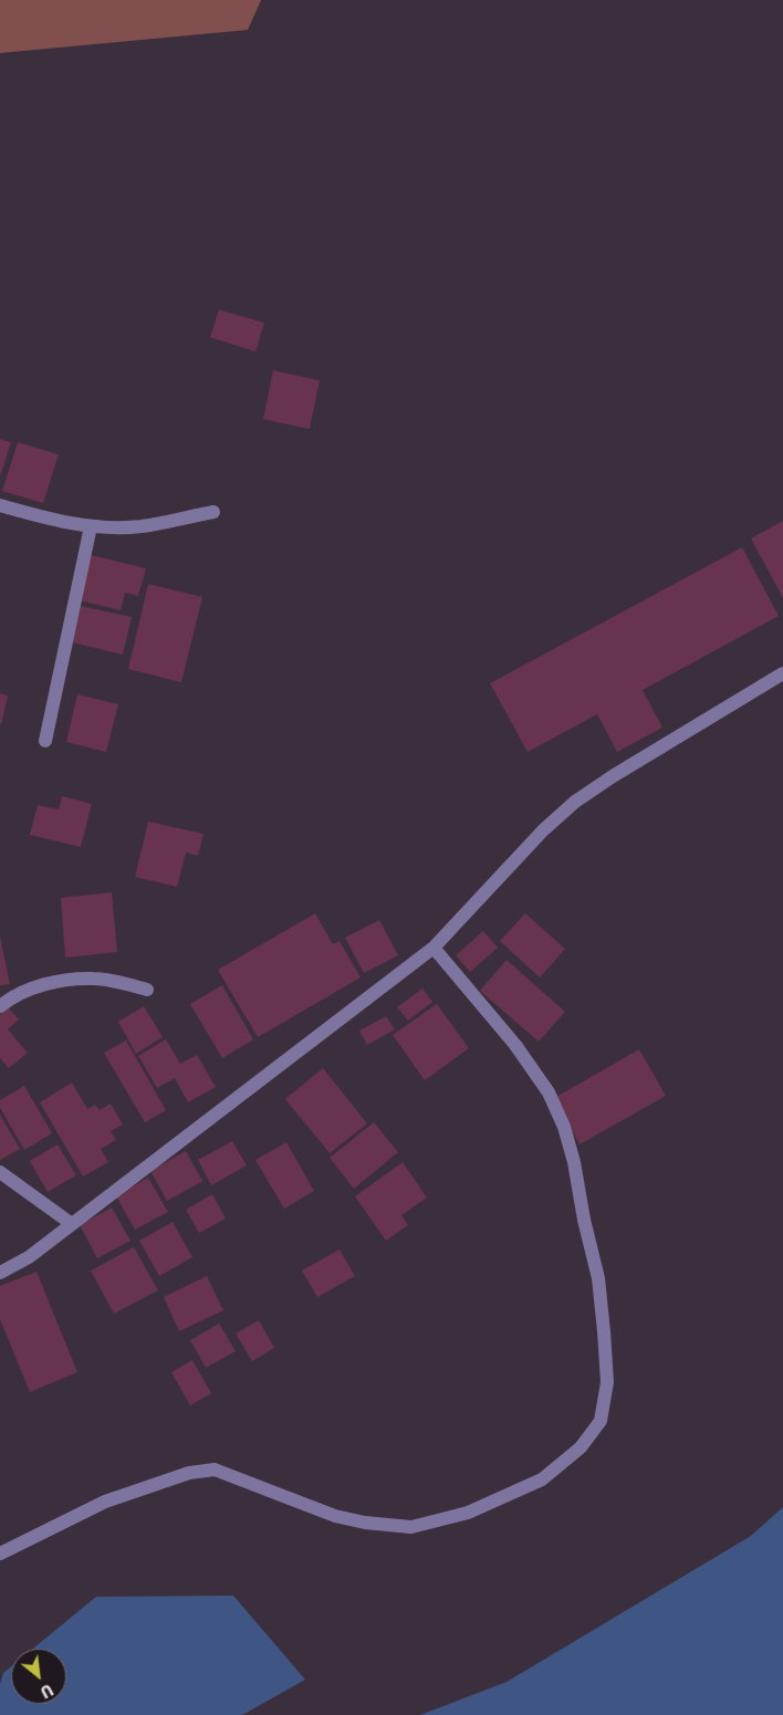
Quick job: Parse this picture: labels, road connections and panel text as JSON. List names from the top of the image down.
{
  "north": "bottom right"
}
